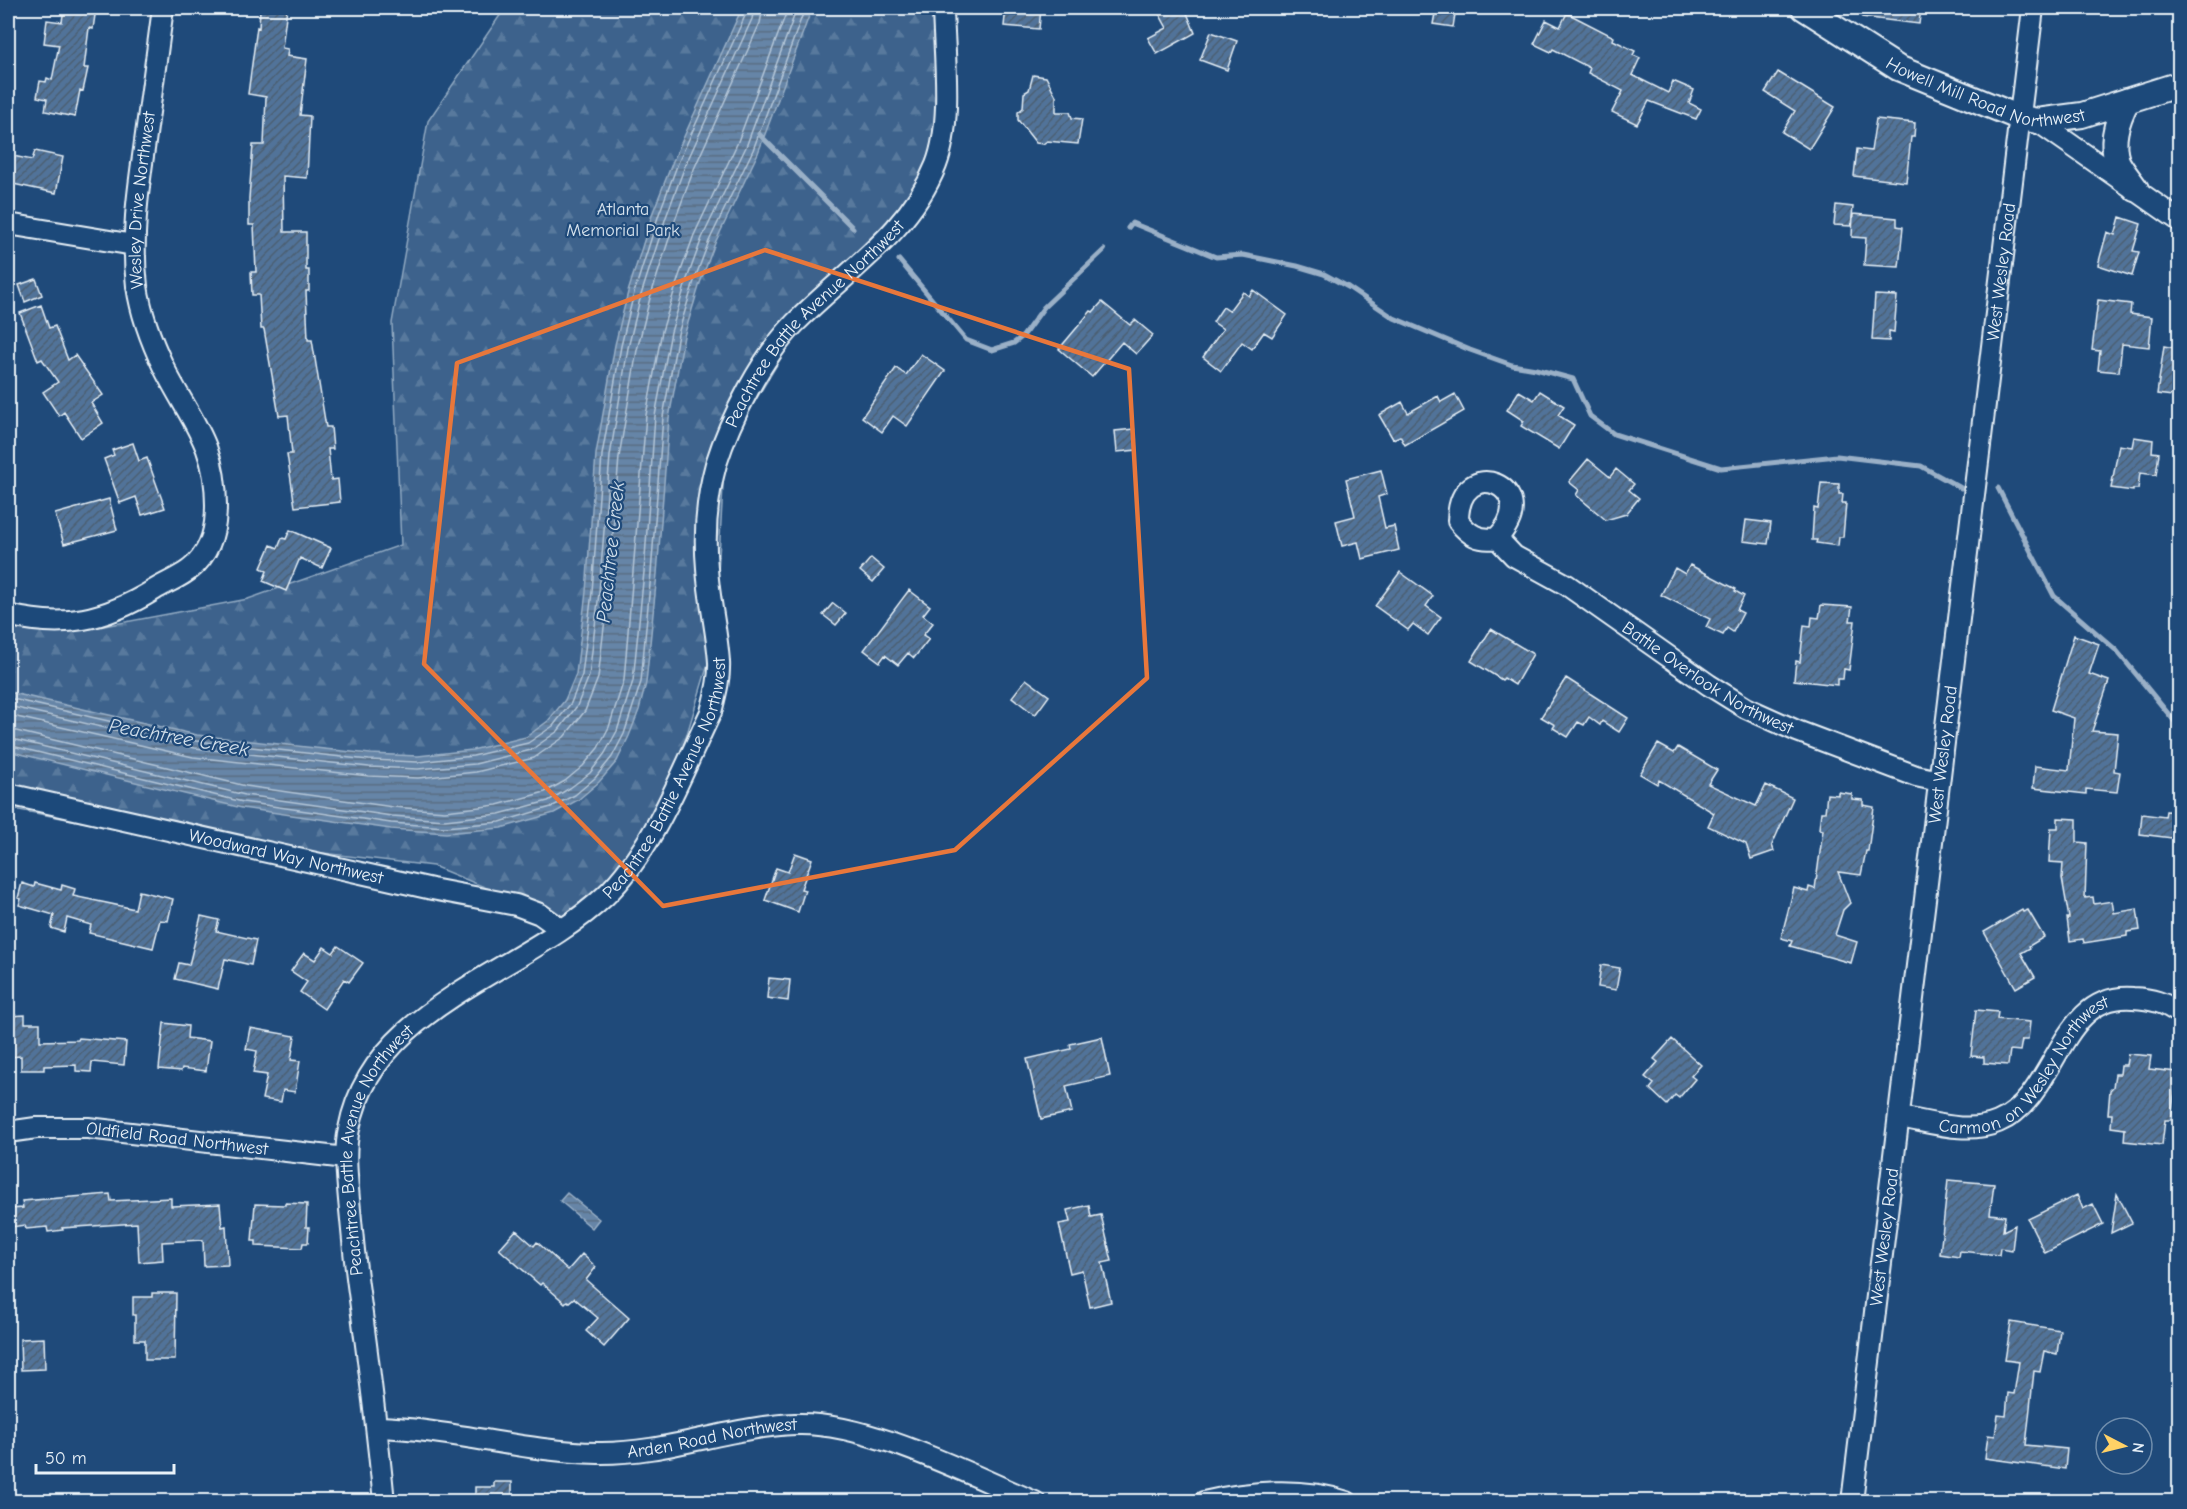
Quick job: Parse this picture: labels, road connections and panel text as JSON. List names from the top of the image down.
{
  "streets": {
    "main road": ["Howell Mill Road Northwest"],
    "street": [
      "Wesley Drive Northwest",
      "West Wesley Road",
      "Peachtree Battle Avenue Northwest",
      "Battle Overlook Northwest",
      "Woodward Way Northwest",
      "Carmon on Wesley Northwest",
      "Oldfield Road Northwest",
      "Arden Road Northwest"
    ]
  },
  "crossings": [
    ["Howell Mill Road Northwest", "West Wesley Road"],
    ["West Wesley Road", "Battle Overlook Northwest"],
    ["West Wesley Road", "Carmon on Wesley Northwest"],
    ["Peachtree Battle Avenue Northwest", "Woodward Way Northwest"],
    ["Peachtree Battle Avenue Northwest", "Oldfield Road Northwest"],
    ["Peachtree Battle Avenue Northwest", "Arden Road Northwest"]
  ],
  "water": ["Peachtree Creek"],
  "parks": ["Atlanta Memorial Park"],
  "scale_bar": "50 m",
  "north": "right"
}
